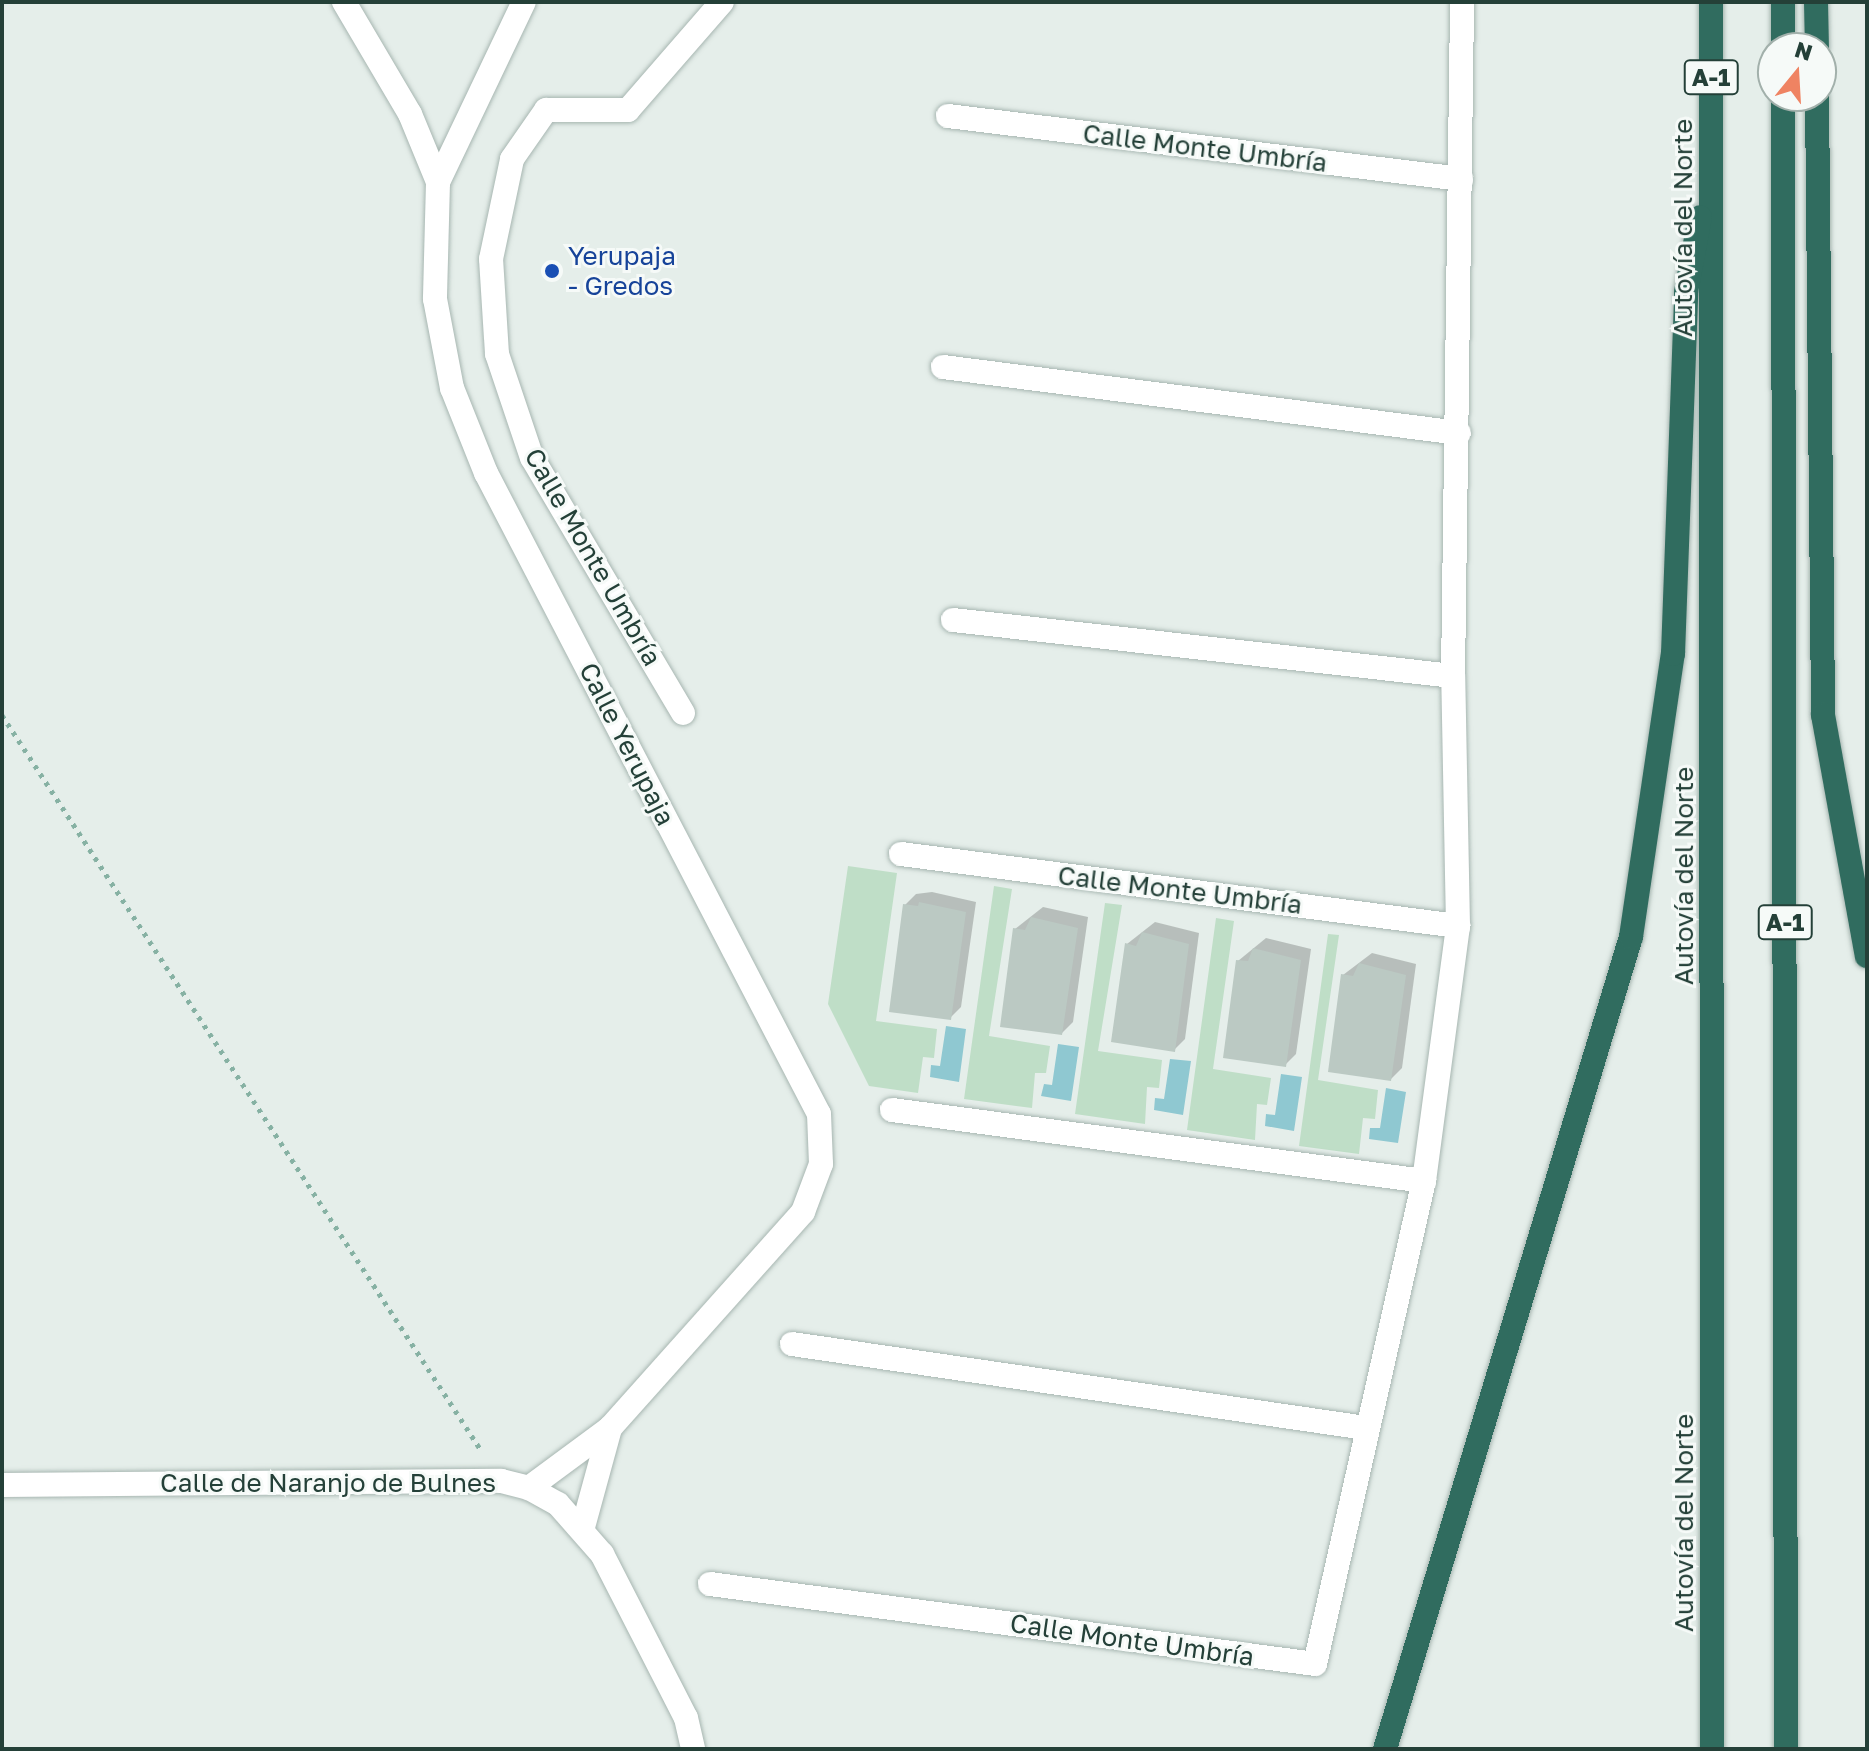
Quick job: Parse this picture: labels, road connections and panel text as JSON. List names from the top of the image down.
{
  "streets": {
    "highway": ["A-1", "Autovía del Norte"],
    "street": ["Calle Monte Umbría", "Calle Yerupaja", "Calle de Naranjo de Bulnes"]
  },
  "crossings": [
    ["Calle Yerupaja", "Calle de Naranjo de Bulnes"]
  ],
  "places": ["Yerupaja - Gredos"],
  "north": "top"
}
